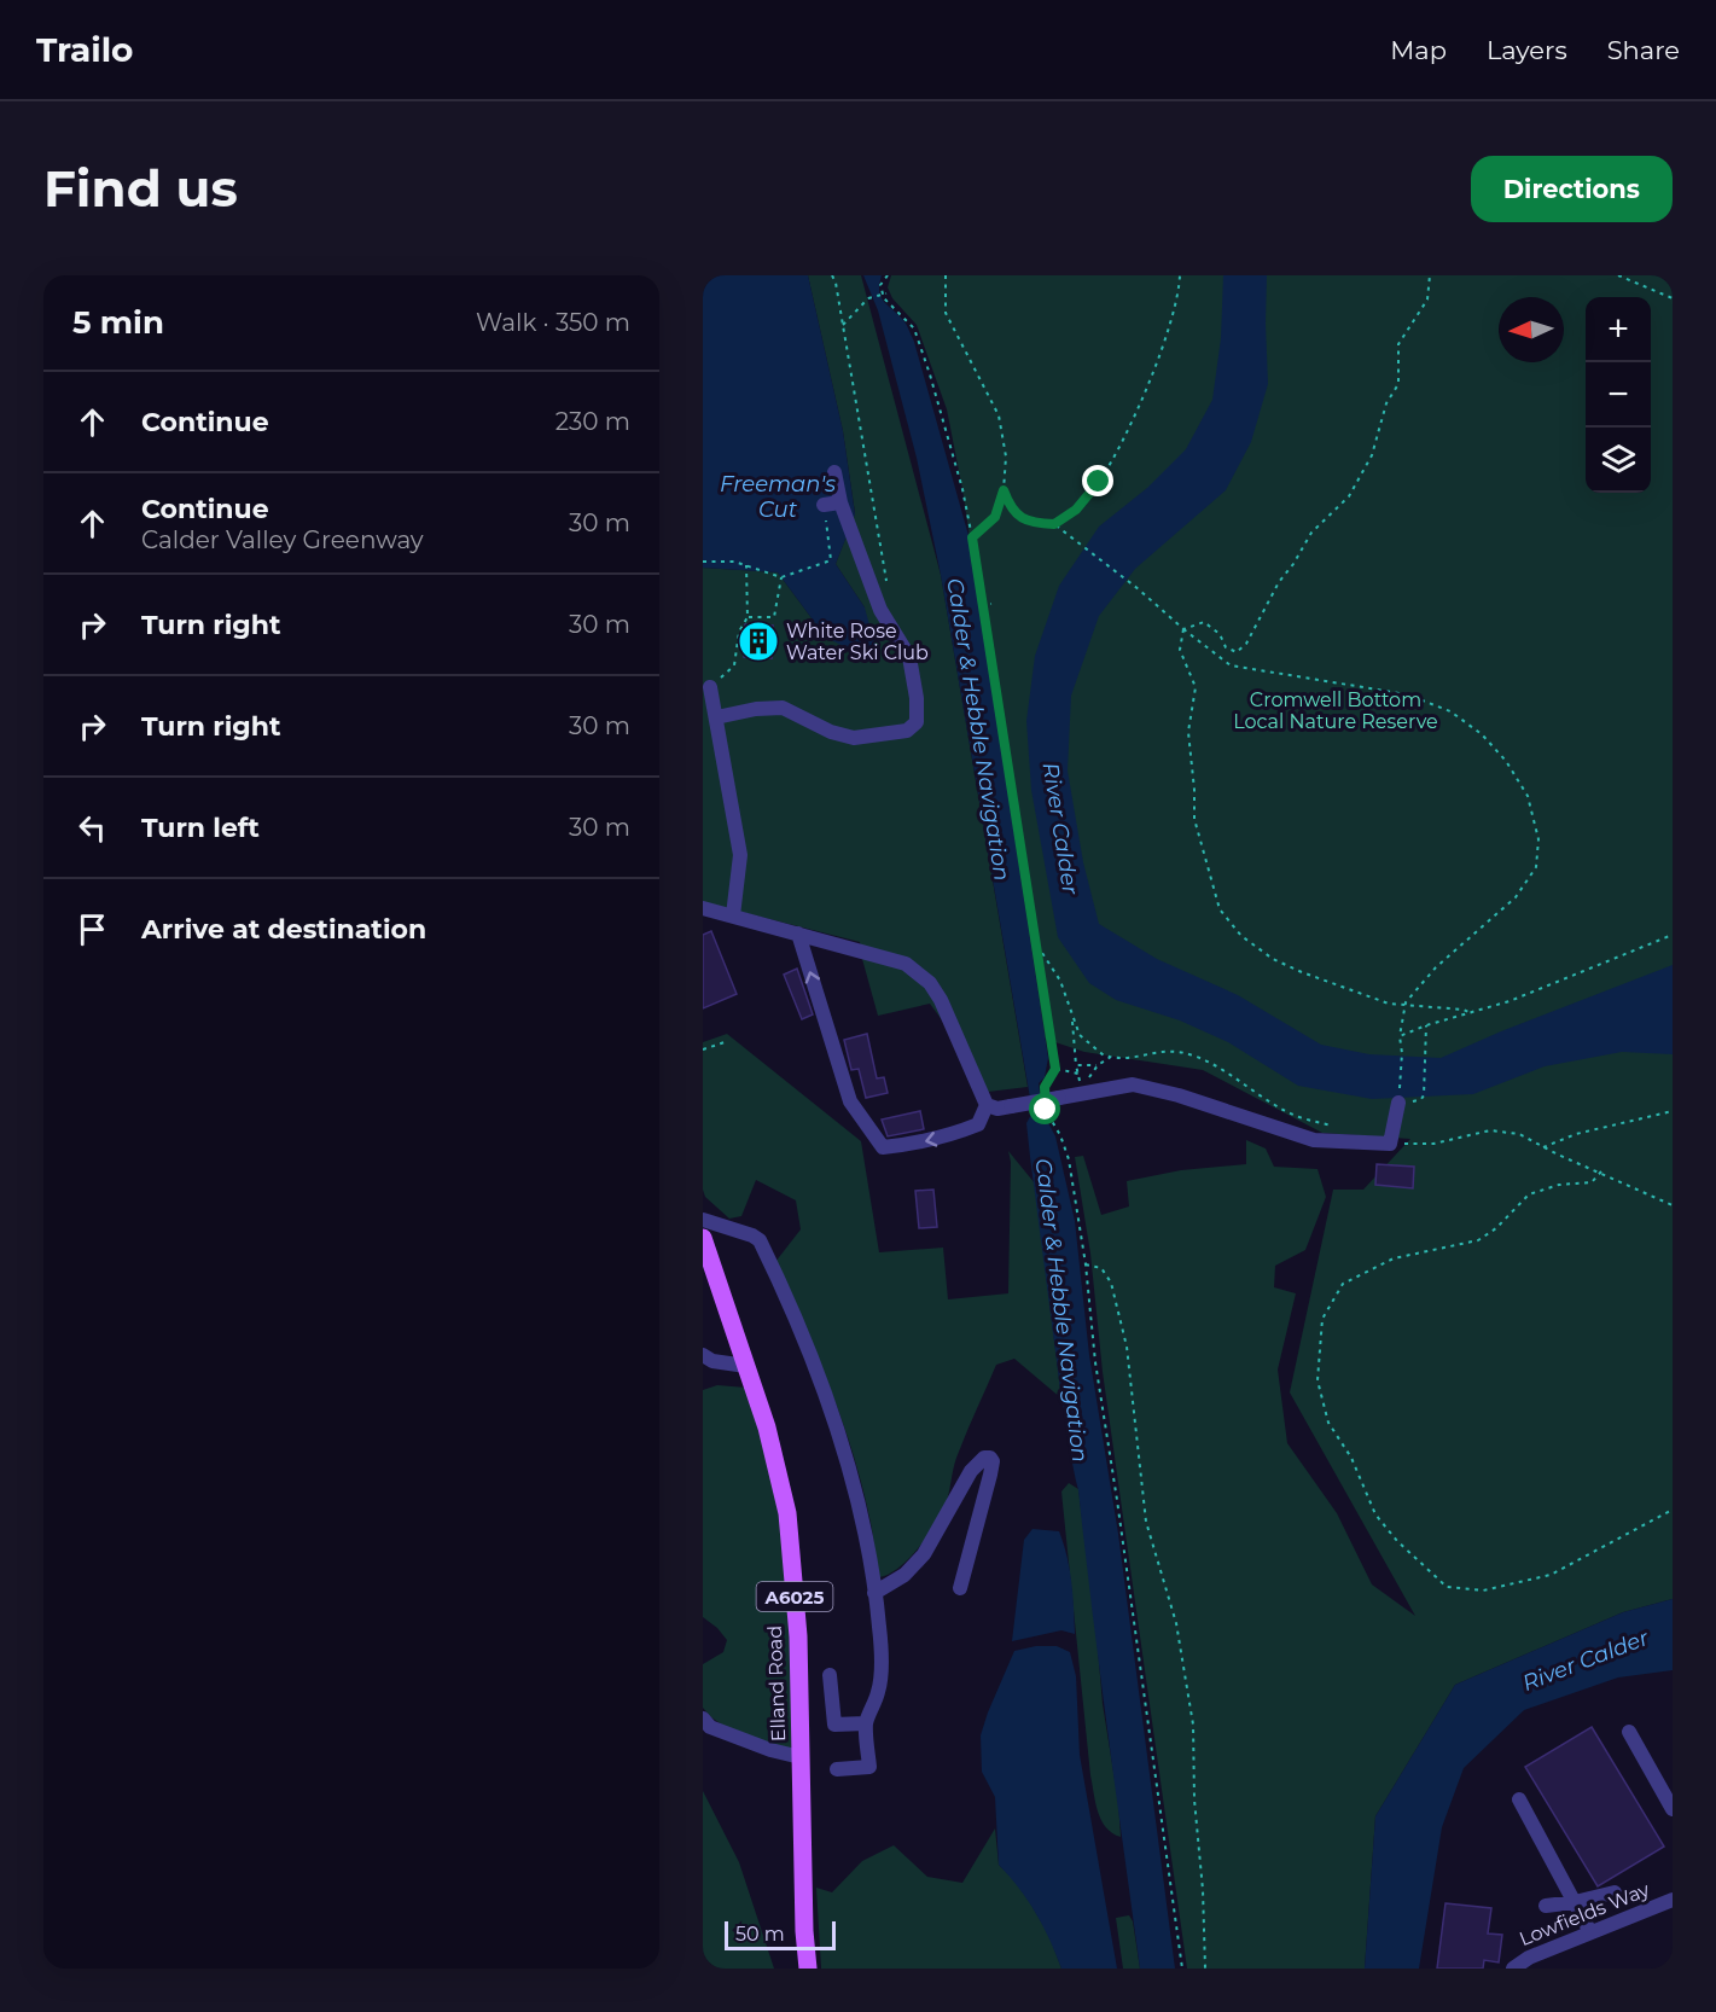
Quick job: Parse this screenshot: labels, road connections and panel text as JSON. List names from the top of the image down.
{
  "streets": {
    "main road": ["A6025", "Elland Road"],
    "street": ["Lowfields Way"]
  },
  "water": ["Freeman's Cut", "Calder & Hebble Navigation", "River Calder"],
  "parks": ["Cromwell Bottom Local Nature Reserve"],
  "places": {
    "building": ["White Rose Water Ski Club"]
  },
  "scale_bar": "50 m",
  "north": "left",
  "page": {
    "header": "Trailo",
    "nav": ["Map", "Layers", "Share"],
    "buttons": "Directions",
    "title": "Find us",
    "heading": ["5 min", "Walk · 350 m"],
    "map_buttons": ["+", "−"],
    "list": [
      ["Continue", "230 m"],
      ["Continue", "Calder Valley Greenway", "30 m"],
      ["Turn right", "30 m"],
      ["Turn right", "30 m"],
      ["Turn left", "30 m"],
      "Arrive at destination"
    ],
    "scale": "50 m"
  }
}
